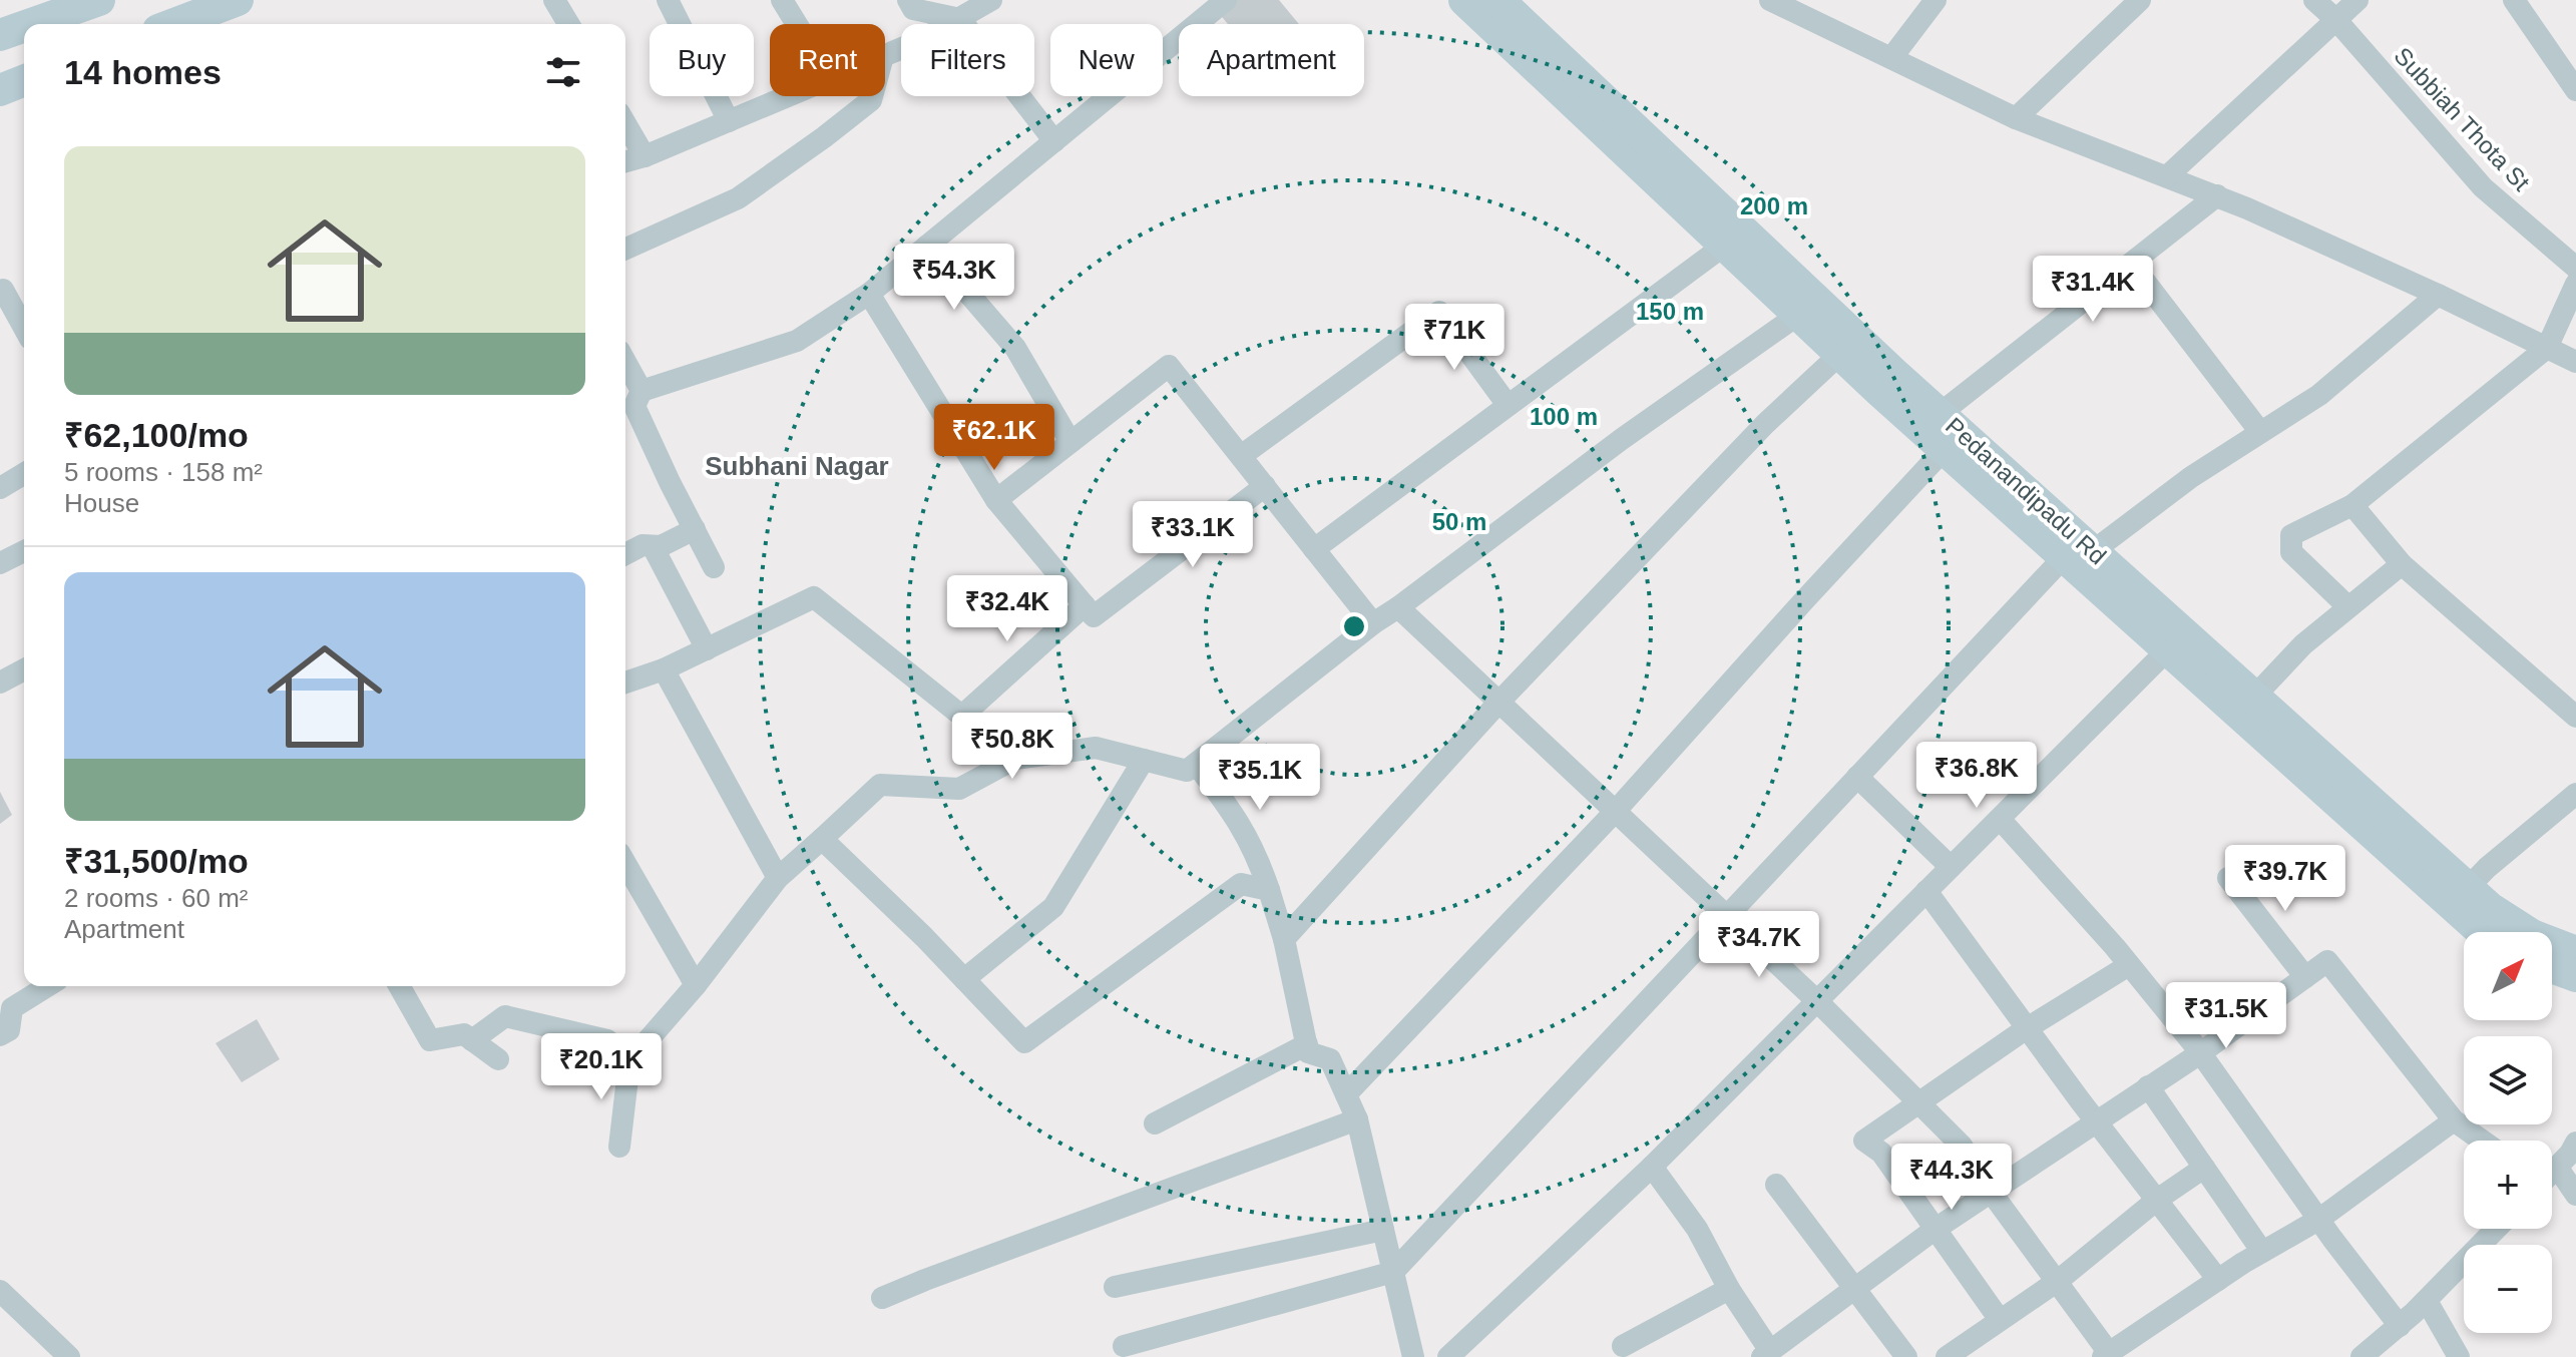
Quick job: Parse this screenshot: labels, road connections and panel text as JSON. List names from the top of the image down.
{
  "streets": {
    "main road": ["Pedanandipadu Rd"],
    "street": ["Subbiah Thota St"]
  },
  "districts": ["Subhani Nagar"],
  "north": "top right",
  "page": {
    "chip": [
      "Buy",
      "Rent",
      "Filters",
      "New",
      "Apartment"
    ],
    "heading": "14 homes",
    "list": [
      {
        "name": "₹62,100/mo",
        "note": "5 rooms · 158 m² · House"
      },
      {
        "name": "₹31,500/mo",
        "note": "2 rooms · 60 m² · Apartment"
      }
    ],
    "price": [
      "₹54.3K",
      "₹31.4K",
      "₹71K",
      "₹62.1K",
      "₹33.1K",
      "₹32.4K",
      "₹50.8K",
      "₹36.8K",
      "₹35.1K",
      "₹39.7K",
      "₹34.7K",
      "₹31.5K",
      "₹20.1K",
      "₹44.3K"
    ],
    "map_buttons": ["+", "−"]
  },
  "rings": [
    "200 m",
    "150 m",
    "100 m",
    "50 m"
  ]
}
